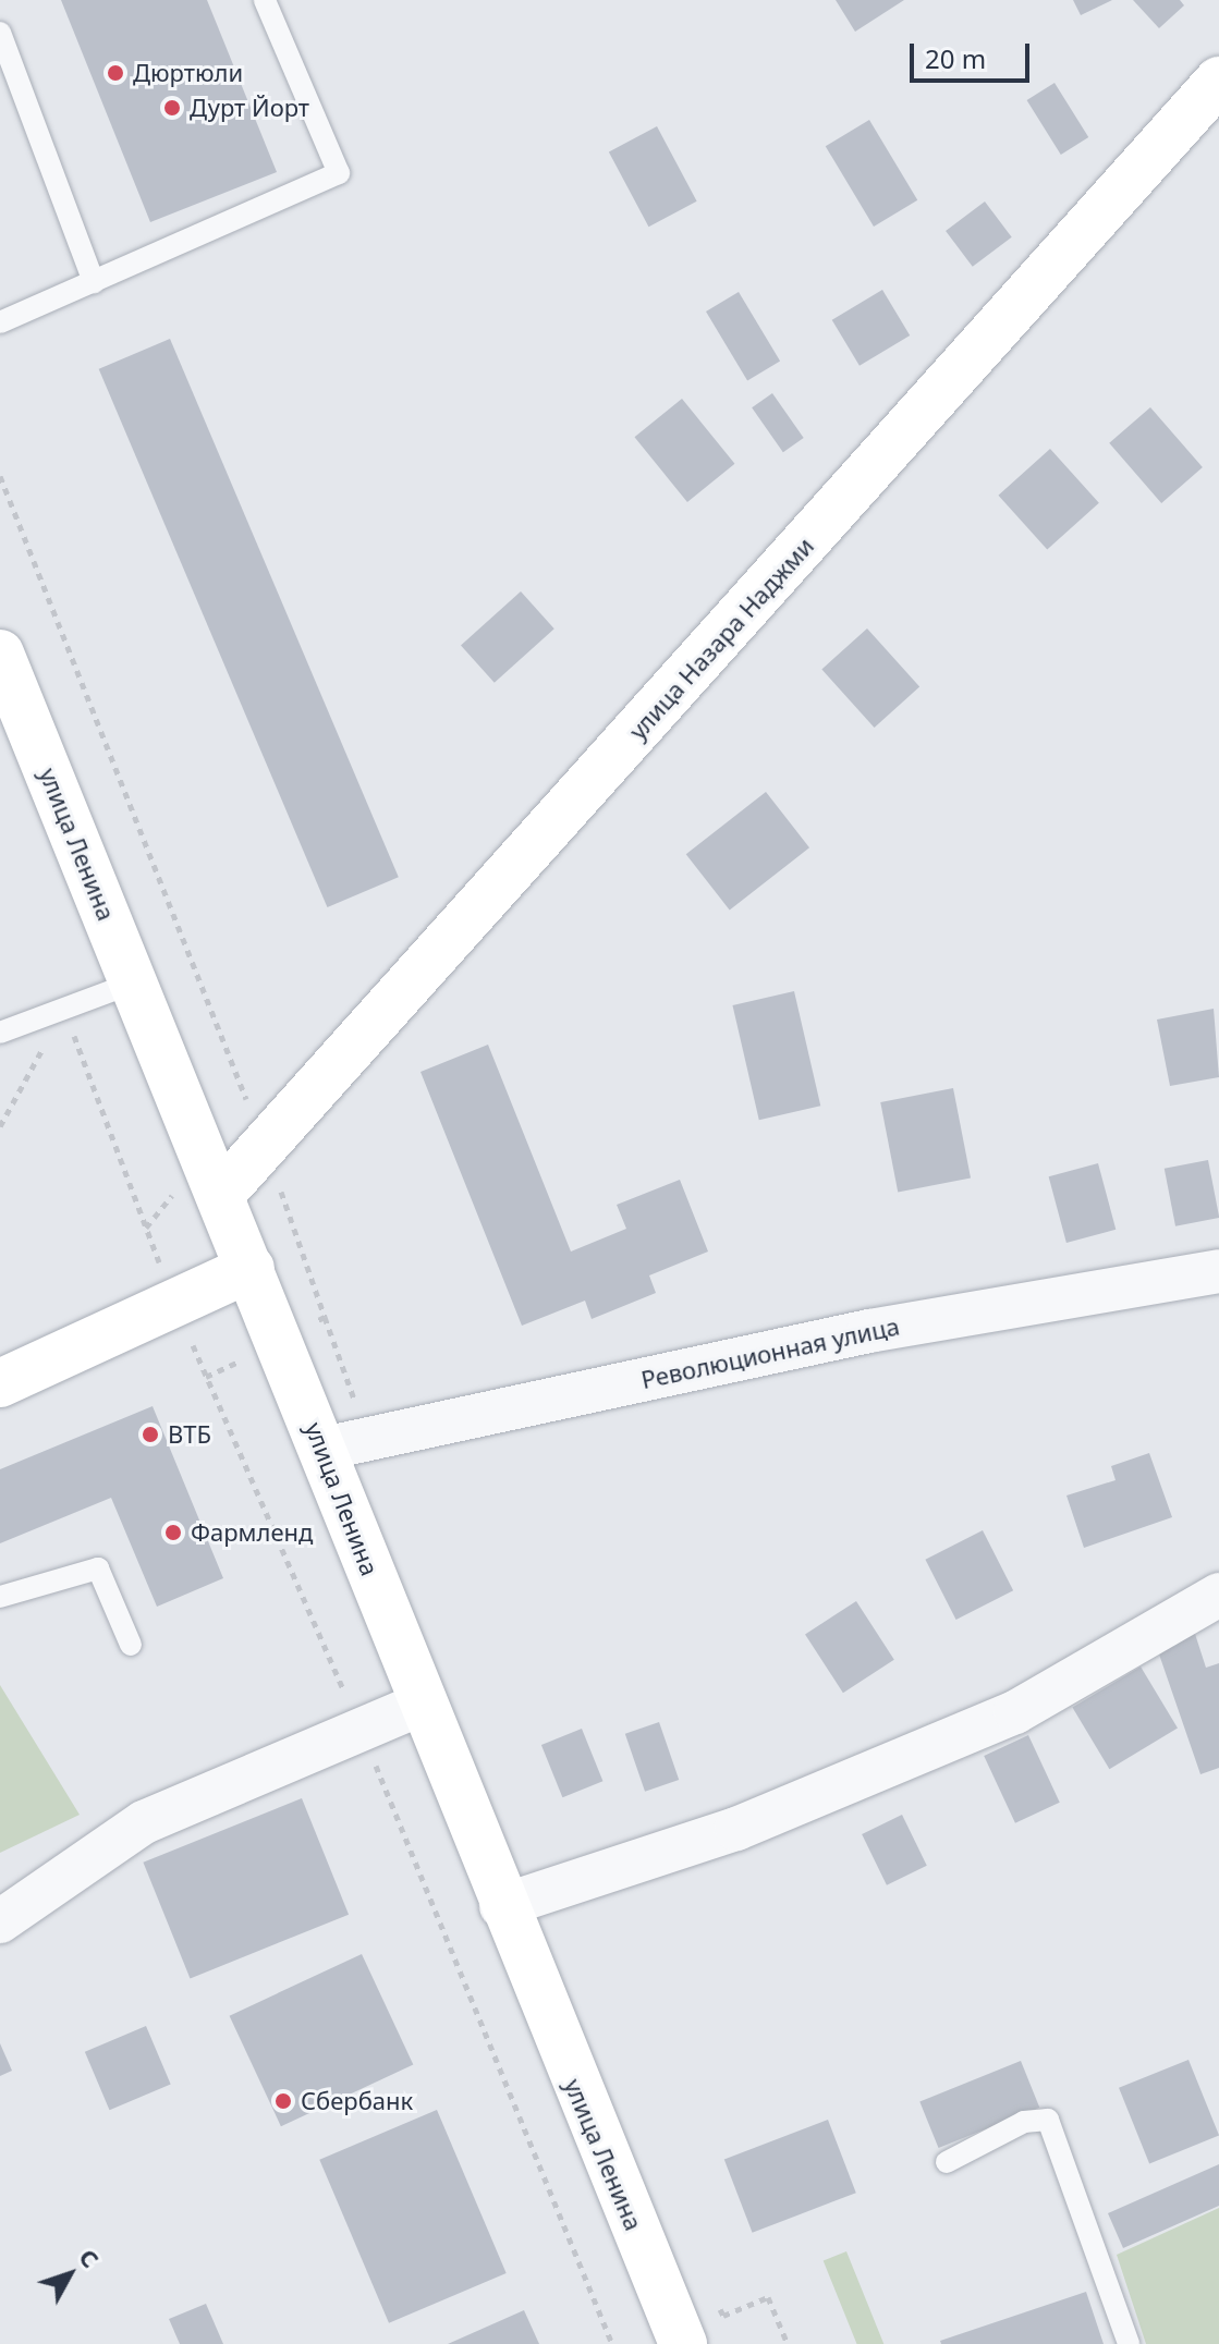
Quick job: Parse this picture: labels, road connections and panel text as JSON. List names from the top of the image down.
{
  "streets": {
    "main road": ["улица Назара Наджми", "улица Ленина"],
    "street": ["Революционная улица"]
  },
  "crossings": [
    ["улица Назара Наджми", "улица Ленина"],
    ["улица Ленина", "Революционная улица"]
  ],
  "places": [
    "Дюртюли",
    "Дурт Йорт",
    "ВТБ",
    "Фармленд",
    "Сбербанк"
  ],
  "scale_bar": "20 m",
  "north": "top right"
}
